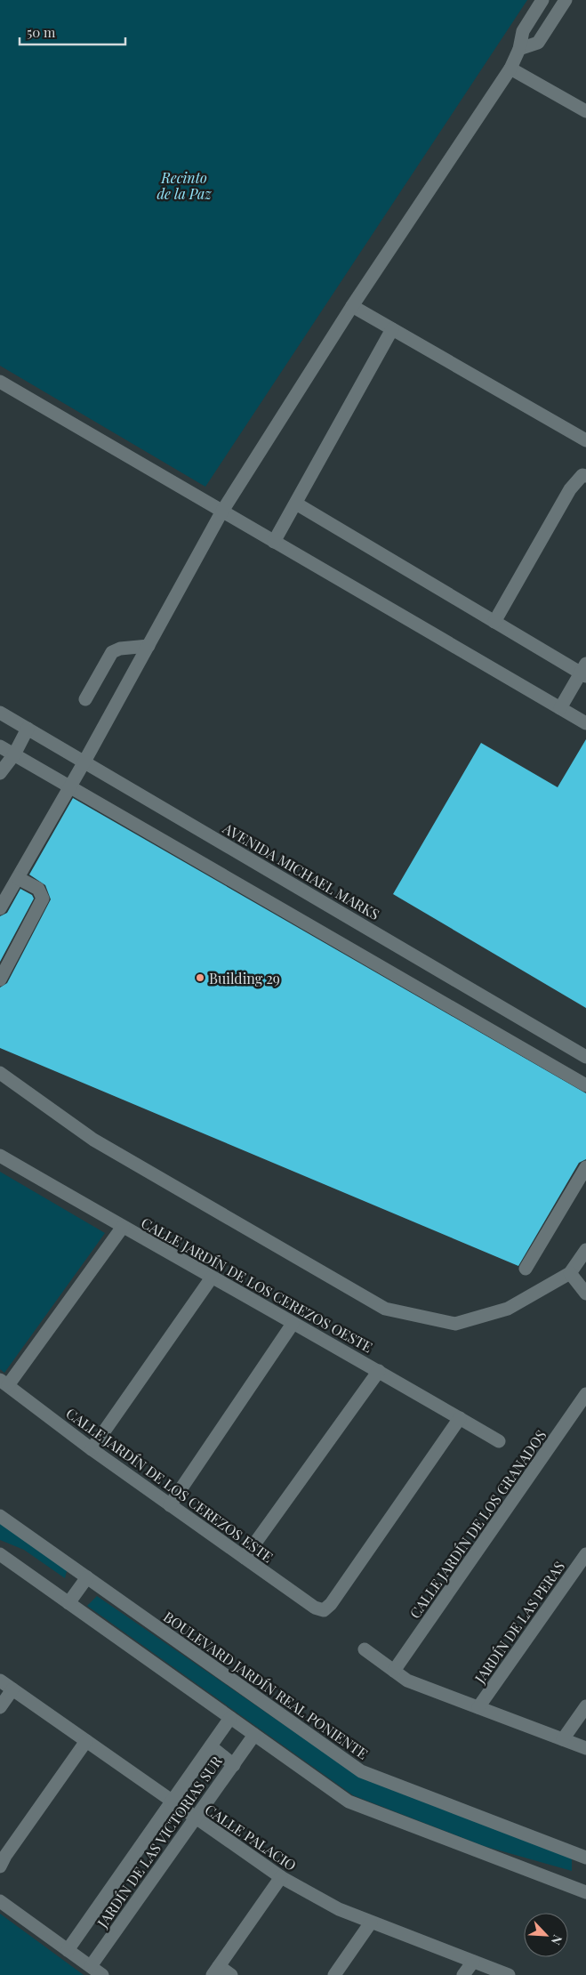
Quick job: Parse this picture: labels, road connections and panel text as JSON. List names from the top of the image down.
{
  "streets": {
    "street": [
      "AVENIDA MICHAEL MARKS",
      "CALLE JARDÍN DE LOS CEREZOS OESTE",
      "CALLE JARDÍN DE LOS CEREZOS ESTE",
      "CALLE JARDÍN DE LOS GRANADOS",
      "JARDÍN DE LAS PERAS",
      "BOULEVARD JARDÍN REAL PONIENTE",
      "CALLE PALACIO",
      "JARDÍN DE LAS VICTORIAS SUR"
    ]
  },
  "crossings": [
    ["CALLE JARDÍN DE LOS CEREZOS OESTE", "CALLE JARDÍN DE LOS CEREZOS ESTE"],
    ["CALLE PALACIO", "JARDÍN DE LAS VICTORIAS SUR"]
  ],
  "parks": ["Recinto de la Paz"],
  "places": ["Building 29"],
  "scale_bar": "50 m",
  "north": "bottom right"
}
